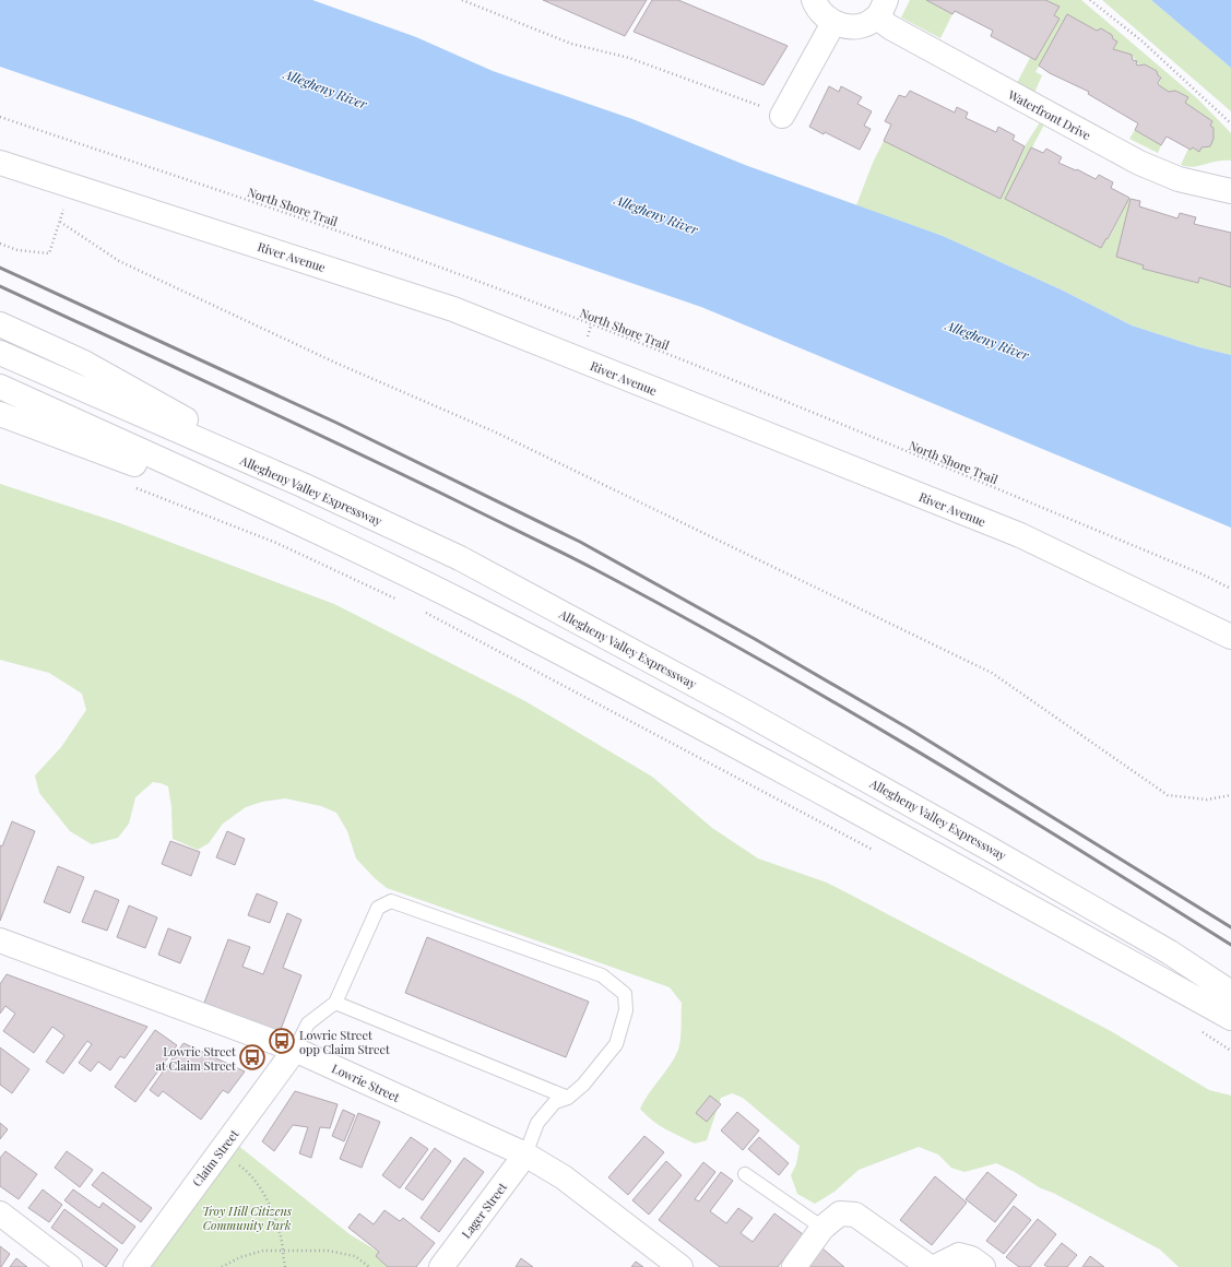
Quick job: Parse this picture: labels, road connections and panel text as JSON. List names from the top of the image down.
{
  "streets": {
    "main road": [
      "Waterfront Drive",
      "River Avenue",
      "Allegheny Valley Expressway",
      "Lowrie Street",
      "Claim Street",
      "Lager Street"
    ],
    "path": ["North Shore Trail"]
  },
  "crossings": [
    ["Lowrie Street", "Claim Street"],
    ["Lowrie Street", "Lager Street"]
  ],
  "water": ["Allegheny River"],
  "parks": ["Troy Hill Citizens Community Park"],
  "places": {
    "bus stop": ["Lowrie Street opp Claim Street", "Lowrie Street at Claim Street"]
  }
}
